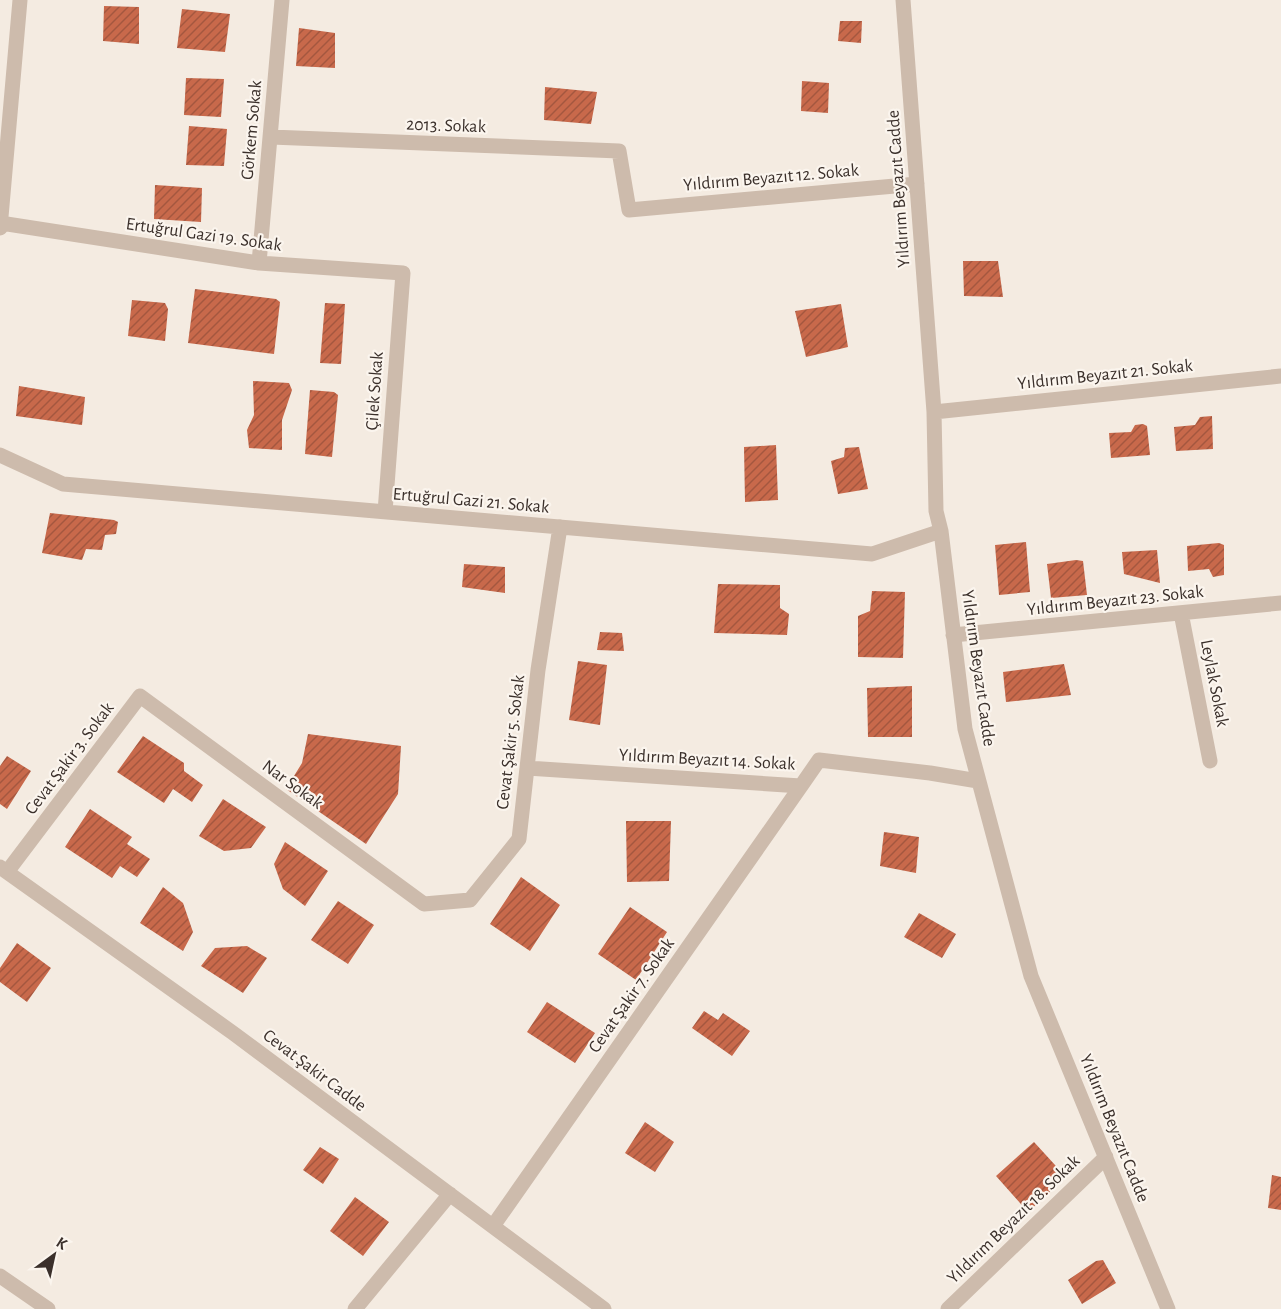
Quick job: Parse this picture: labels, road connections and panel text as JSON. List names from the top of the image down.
{
  "streets": {
    "street": [
      "2013. Sokak",
      "Görkem Sokak",
      "Yıldırım Beyazıt 12. Sokak",
      "Yıldırım Beyazıt Cadde",
      "Ertuğrul Gazi 19. Sokak",
      "Yıldırım Beyazıt 21. Sokak",
      "Çilek Sokak",
      "Ertuğrul Gazi 21. Sokak",
      "Yıldırım Beyazıt 23. Sokak",
      "Leylak Sokak",
      "Cevat Şakir 5. Sokak",
      "Cevat Şakir 3. Sokak",
      "Yıldırım Beyazıt 14. Sokak",
      "Nar Sokak",
      "Cevat Şakir 7. Sokak",
      "Cevat Şakir Cadde",
      "Yıldırım Beyazıt 18. Sokak"
    ]
  },
  "crossings": [
    ["2013. Sokak", "Görkem Sokak"],
    ["2013. Sokak", "Yıldırım Beyazıt 12. Sokak"],
    ["Görkem Sokak", "Ertuğrul Gazi 19. Sokak"],
    ["Yıldırım Beyazıt 12. Sokak", "Yıldırım Beyazıt Cadde"],
    ["Yıldırım Beyazıt Cadde", "Yıldırım Beyazıt 21. Sokak"],
    ["Yıldırım Beyazıt Cadde", "Ertuğrul Gazi 21. Sokak"],
    ["Yıldırım Beyazıt Cadde", "Yıldırım Beyazıt 23. Sokak"],
    ["Yıldırım Beyazıt Cadde", "Yıldırım Beyazıt 14. Sokak"],
    ["Yıldırım Beyazıt Cadde", "Yıldırım Beyazıt 18. Sokak"],
    ["Ertuğrul Gazi 19. Sokak", "Çilek Sokak"],
    ["Çilek Sokak", "Ertuğrul Gazi 21. Sokak"],
    ["Ertuğrul Gazi 21. Sokak", "Cevat Şakir 5. Sokak"],
    ["Yıldırım Beyazıt 23. Sokak", "Leylak Sokak"],
    ["Cevat Şakir 5. Sokak", "Yıldırım Beyazıt 14. Sokak"],
    ["Cevat Şakir 5. Sokak", "Nar Sokak"],
    ["Cevat Şakir 3. Sokak", "Nar Sokak"],
    ["Cevat Şakir 3. Sokak", "Cevat Şakir Cadde"],
    ["Yıldırım Beyazıt 14. Sokak", "Cevat Şakir 7. Sokak"],
    ["Cevat Şakir 7. Sokak", "Cevat Şakir Cadde"]
  ],
  "north": "top right"
}
